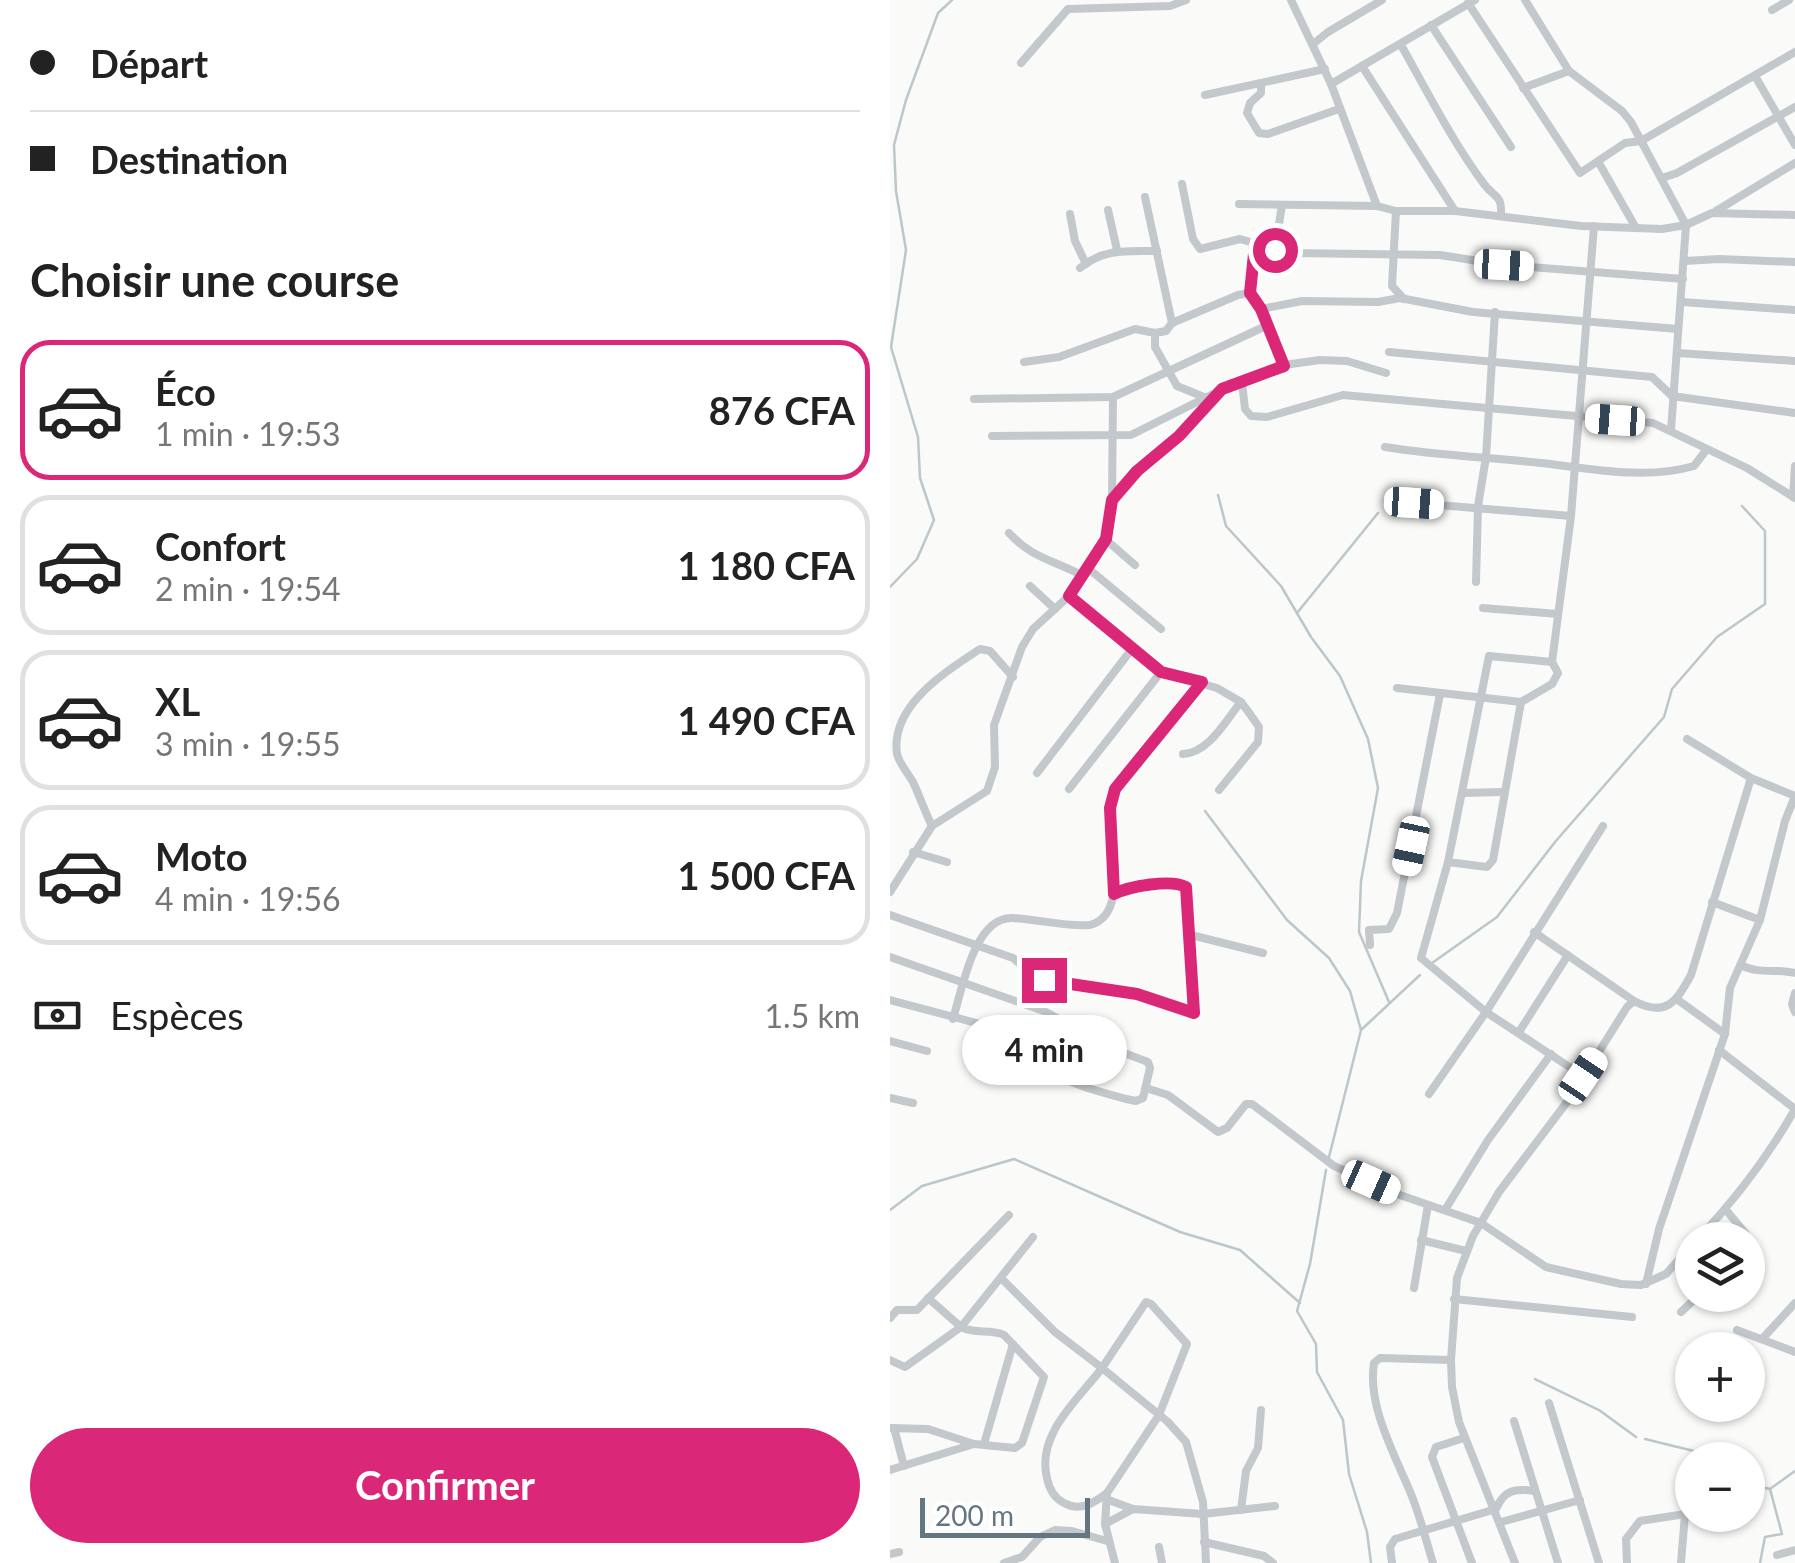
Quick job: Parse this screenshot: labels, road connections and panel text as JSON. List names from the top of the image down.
{
  "scale_bar": "200 m",
  "page": {
    "banner": ["Départ", "Destination"],
    "heading": "Choisir une course",
    "list": [
      {
        "name": "Éco",
        "note": "1 min · 19:53",
        "value": "876 CFA"
      },
      {
        "name": "Confort",
        "note": "2 min · 19:54",
        "value": "1 180 CFA"
      },
      {
        "name": "XL",
        "note": "3 min · 19:55",
        "value": "1 490 CFA"
      },
      {
        "name": "Moto",
        "note": "4 min · 19:56",
        "value": "1 500 CFA"
      }
    ],
    "pay": ["Espèces", "1.5 km"],
    "bubble": "4 min",
    "map_buttons": ["+", "−"],
    "buttons": "Confirmer",
    "scale": "200 m"
  }
}
